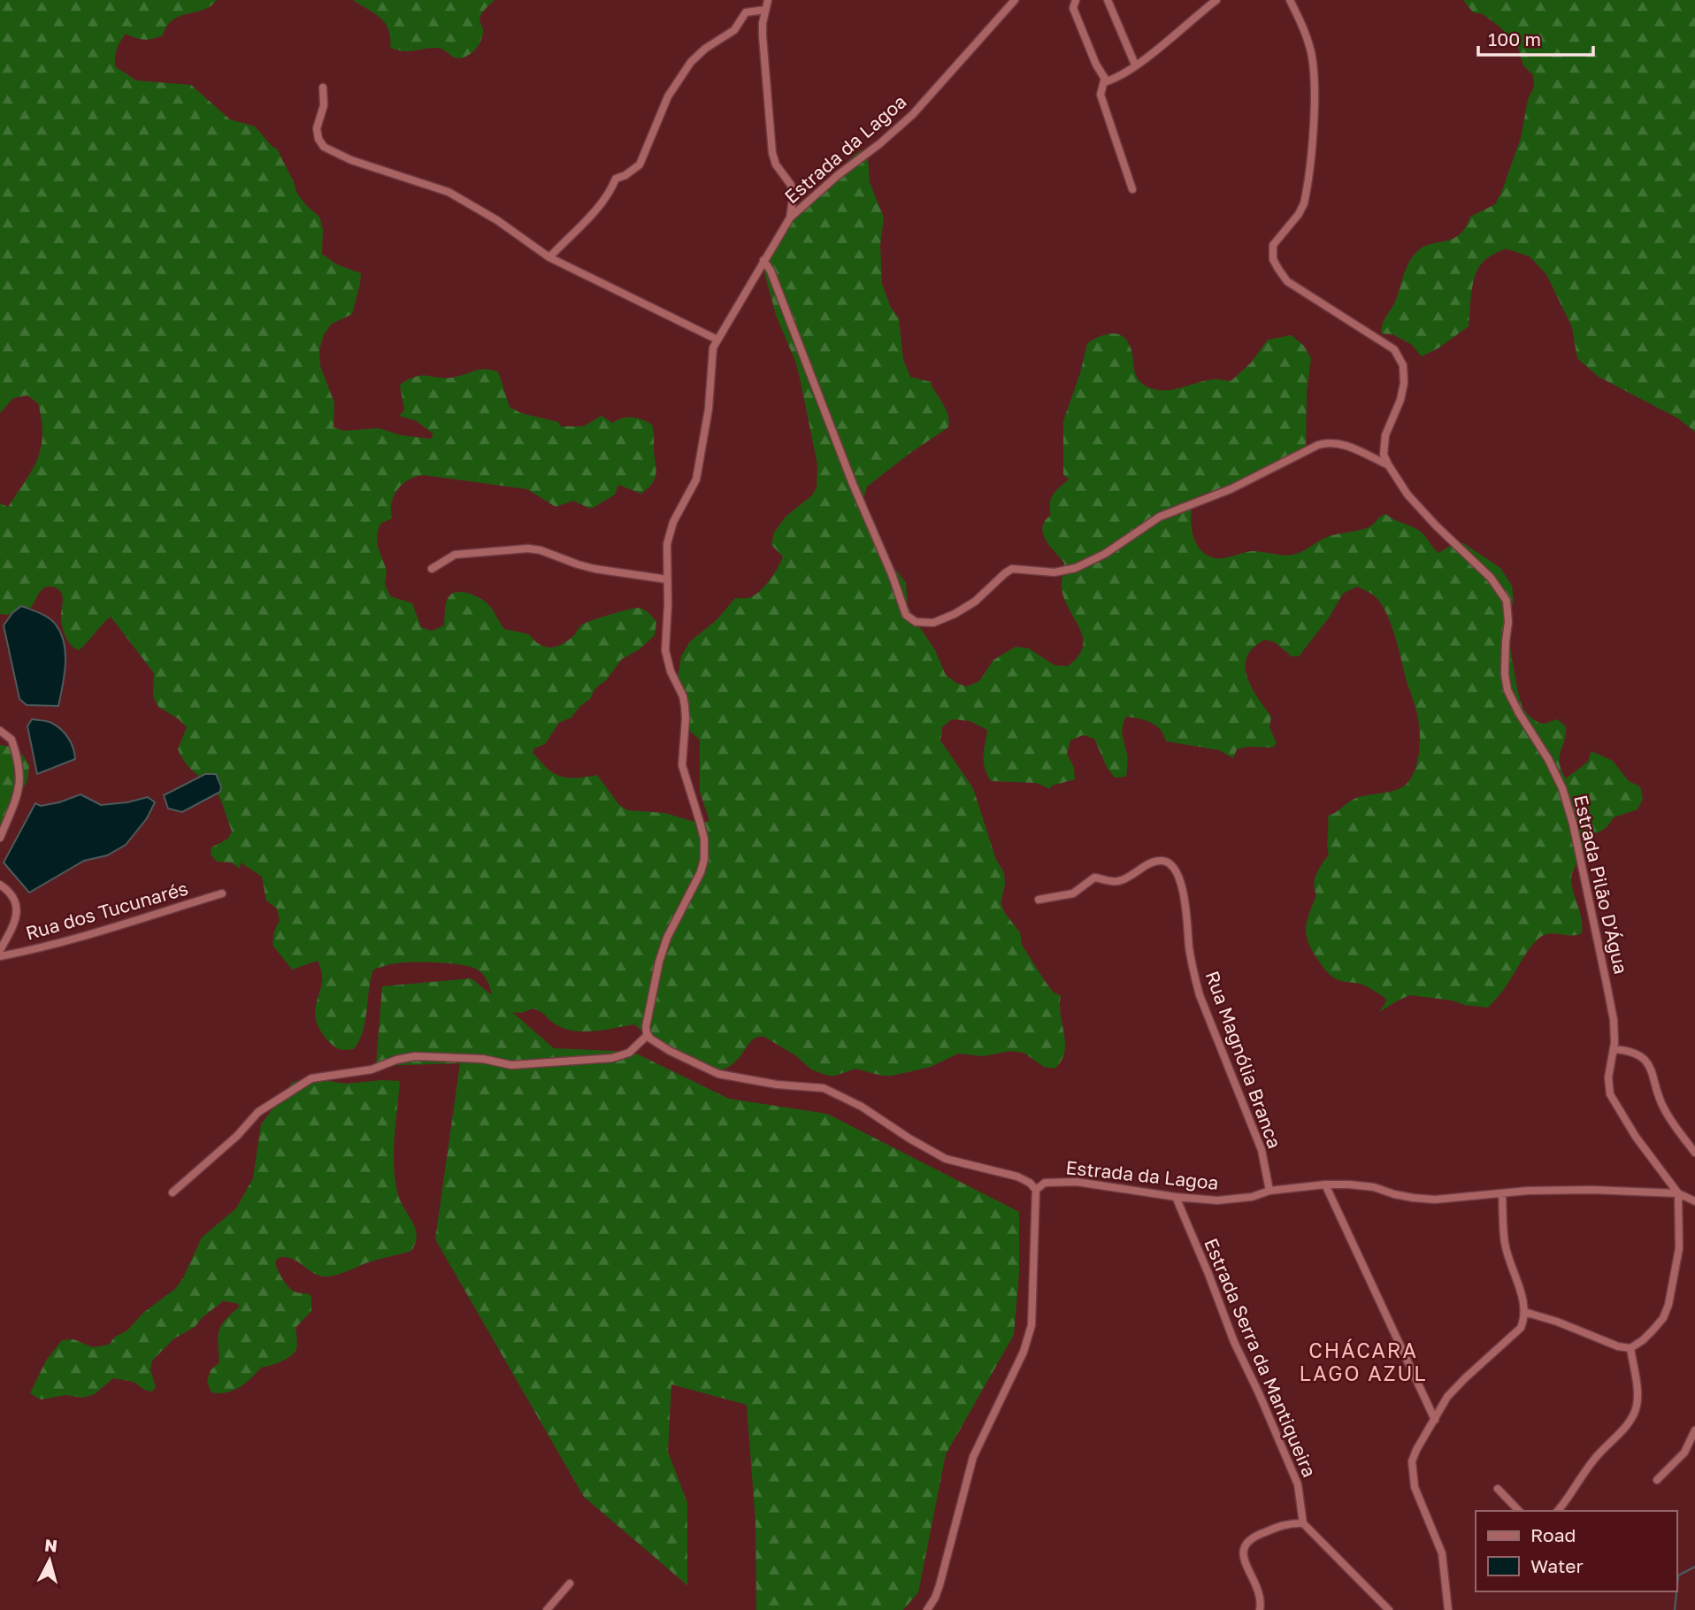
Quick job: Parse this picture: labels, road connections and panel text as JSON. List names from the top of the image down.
{
  "streets": {
    "street": [
      "Estrada da Lagoa",
      "Estrada Pilão D'Água",
      "Rua dos Tucunarés",
      "Rua Magnólia Branca",
      "Estrada Serra da Mantiqueira"
    ]
  },
  "crossings": [
    ["Estrada da Lagoa", "Estrada Pilão D'Água"],
    ["Estrada da Lagoa", "Rua Magnólia Branca"],
    ["Estrada da Lagoa", "Estrada Serra da Mantiqueira"]
  ],
  "districts": ["CHÁCARA LAGO AZUL"],
  "legend": ["Road", "Water"],
  "scale_bar": "100 m",
  "north": "top"
}
